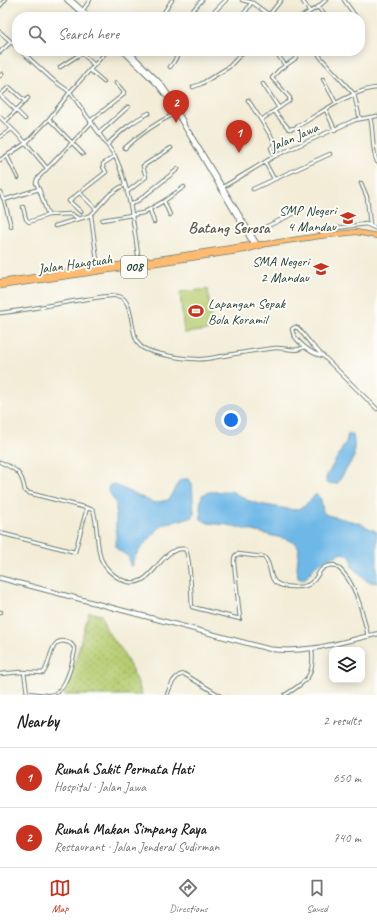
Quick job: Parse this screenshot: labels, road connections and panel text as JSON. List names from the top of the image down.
{
  "streets": {
    "highway": ["Jalan Hangtuah", "008"],
    "street": ["Jalan Jawa"]
  },
  "crossings": [
    ["Jalan Hangtuah", "008"]
  ],
  "districts": ["Batang Serosa"],
  "places": {
    "school or university": ["SMP Negeri 4 Mandau", "SMA Negeri 2 Mandau"],
    "sports": ["Lapangan Sepak Bola Koramil"]
  },
  "page": {
    "search": "Search here",
    "pins": ["2", "1"],
    "heading": ["Nearby", "2 results"],
    "list": [
      {
        "mark": "1",
        "name": "Rumah Sakit Permata Hati",
        "note": "Hospital · Jalan Jawa",
        "value": "650 m"
      },
      {
        "mark": "2",
        "name": "Rumah Makan Simpang Raya",
        "note": "Restaurant · Jalan Jenderal Sudirman",
        "value": "740 m"
      }
    ],
    "nav": ["Map", "Directions", "Saved"]
  }
}
